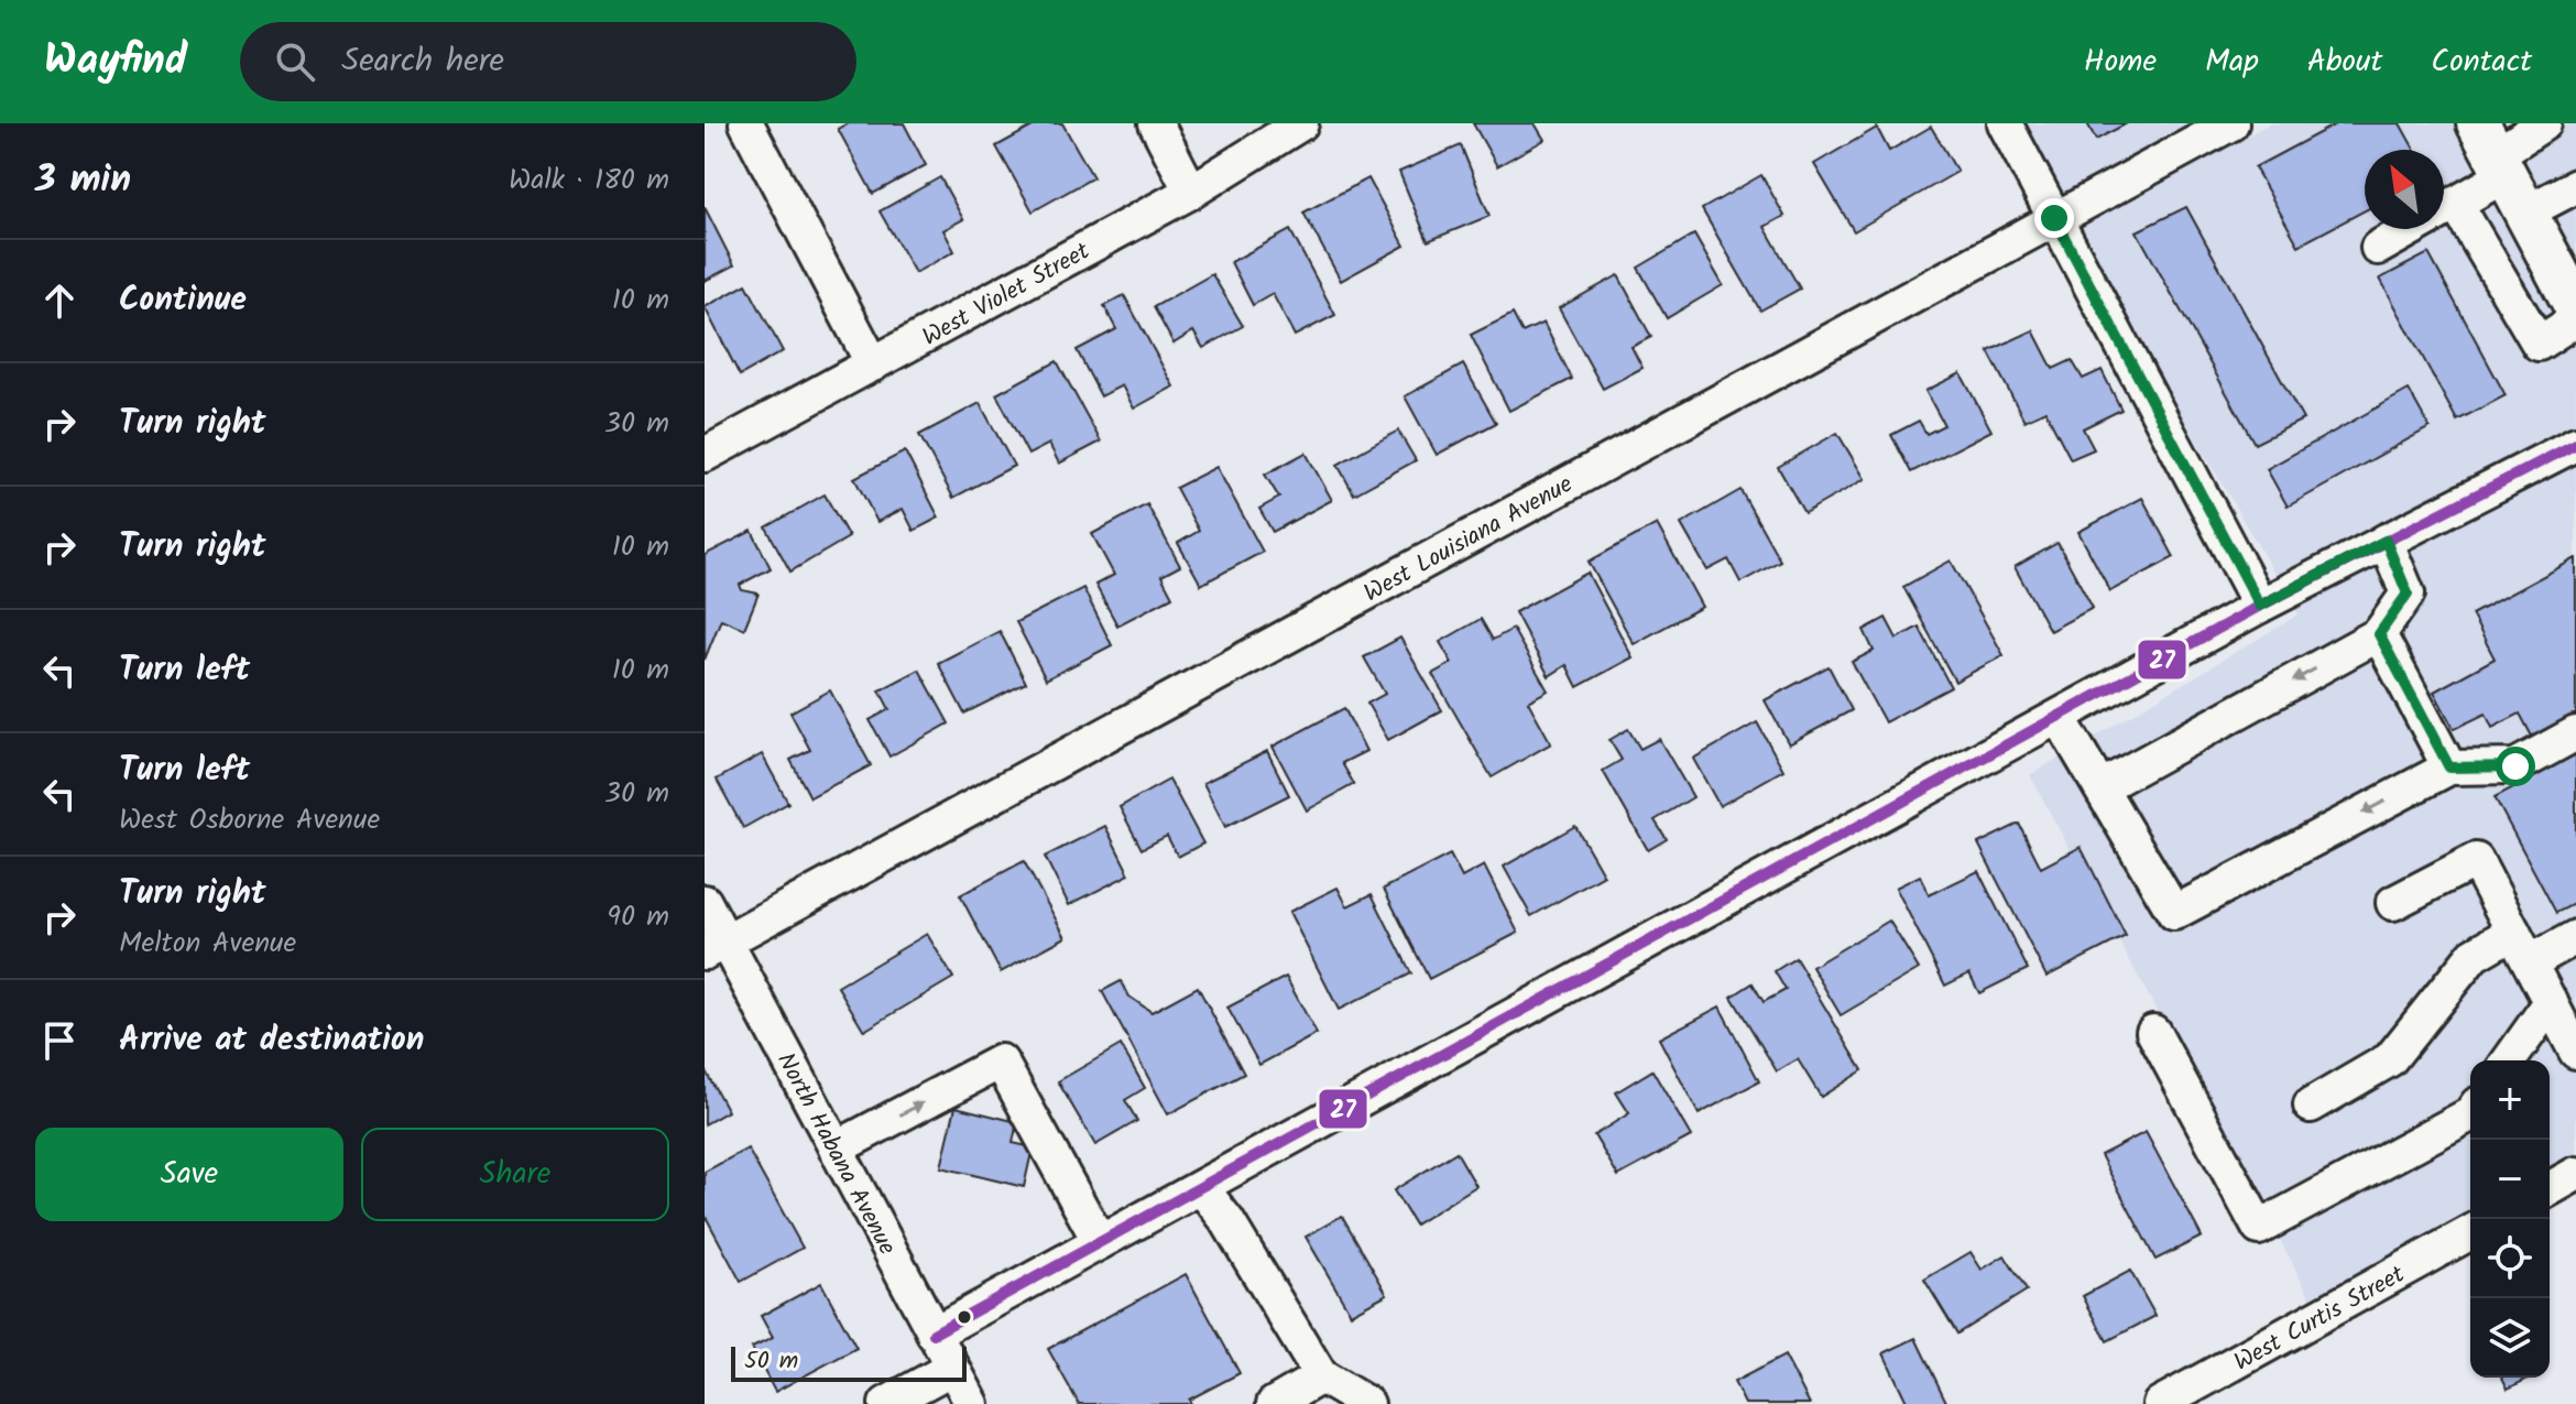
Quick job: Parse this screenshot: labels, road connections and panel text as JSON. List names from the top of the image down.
{
  "streets": {
    "street": [
      "West Violet Street",
      "West Louisiana Avenue",
      "North Habana Avenue",
      "West Curtis Street"
    ]
  },
  "crossings": [
    ["West Louisiana Avenue", "North Habana Avenue"]
  ],
  "lines": ["transit line 27"],
  "scale_bar": "50 m",
  "north": "top left",
  "page": {
    "header": "Wayfind",
    "search": "Search here",
    "nav": [
      "Home",
      "Map",
      "About",
      "Contact"
    ],
    "heading": ["3 min", "Walk · 180 m"],
    "list": [
      ["Continue", "10 m"],
      ["Turn right", "30 m"],
      ["Turn right", "10 m"],
      ["Turn left", "10 m"],
      ["Turn left", "West Osborne Avenue", "30 m"],
      ["Turn right", "Melton Avenue", "90 m"],
      "Arrive at destination"
    ],
    "map_buttons": ["+", "−"],
    "buttons": ["Save", "Share"],
    "scale": "50 m"
  }
}
